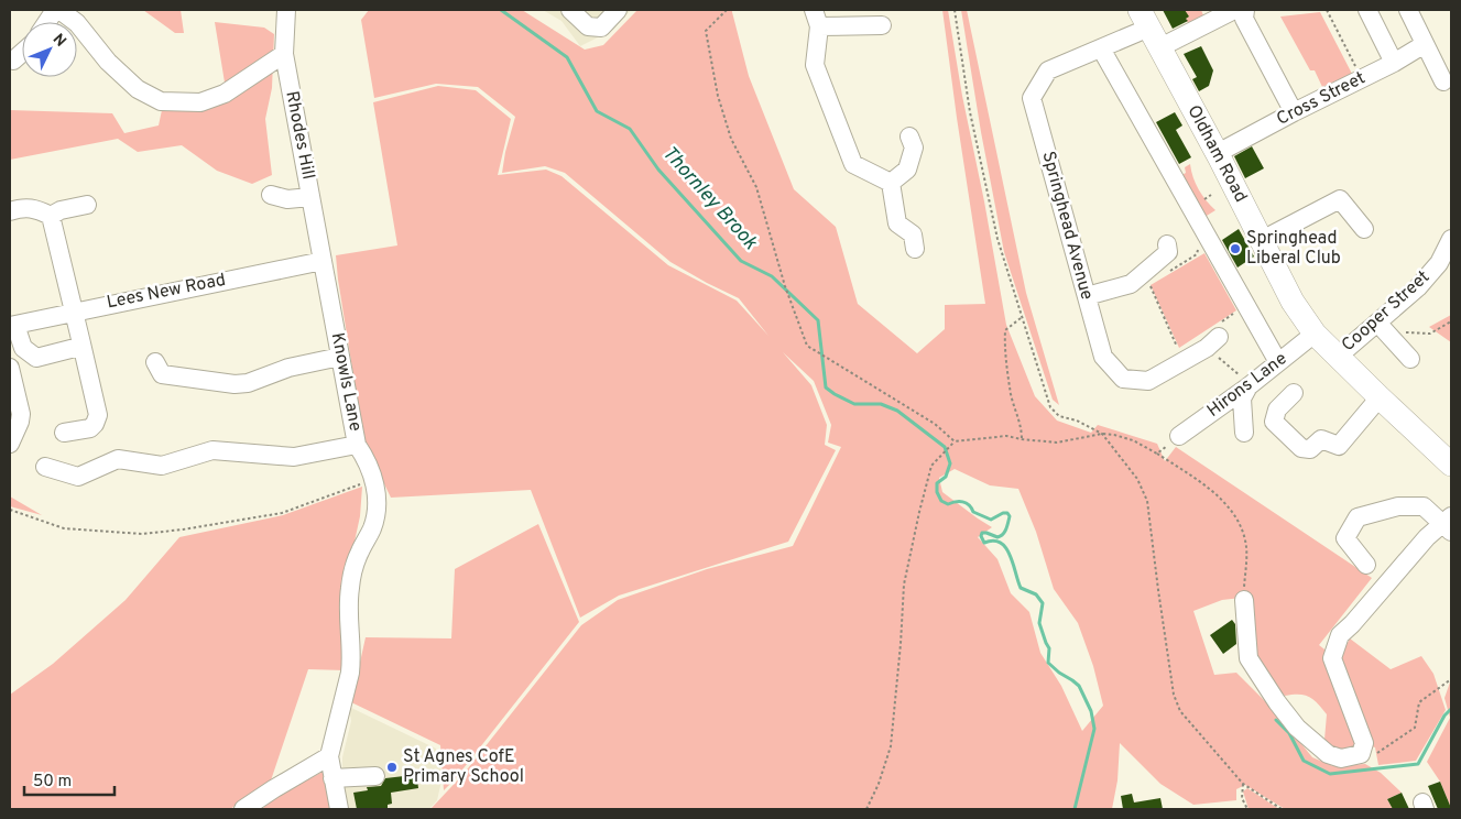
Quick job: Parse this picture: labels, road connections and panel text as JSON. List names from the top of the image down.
{
  "streets": {
    "main road": ["Oldham Road"],
    "street": [
      "Cross Street",
      "Rhodes Hill",
      "Springhead Avenue",
      "Lees New Road",
      "Cooper Street",
      "Knowls Lane",
      "Hirons Lane"
    ]
  },
  "crossings": [
    ["Cross Street", "Oldham Road"],
    ["Rhodes Hill", "Lees New Road"],
    ["Rhodes Hill", "Knowls Lane"],
    ["Oldham Road", "Springhead Avenue"],
    ["Oldham Road", "Cooper Street"],
    ["Oldham Road", "Hirons Lane"],
    ["Lees New Road", "Knowls Lane"]
  ],
  "water": ["Thornley Brook"],
  "places": ["Springhead Liberal Club", "St Agnes CofE Primary School"],
  "scale_bar": "50 m",
  "north": "top right"
}
